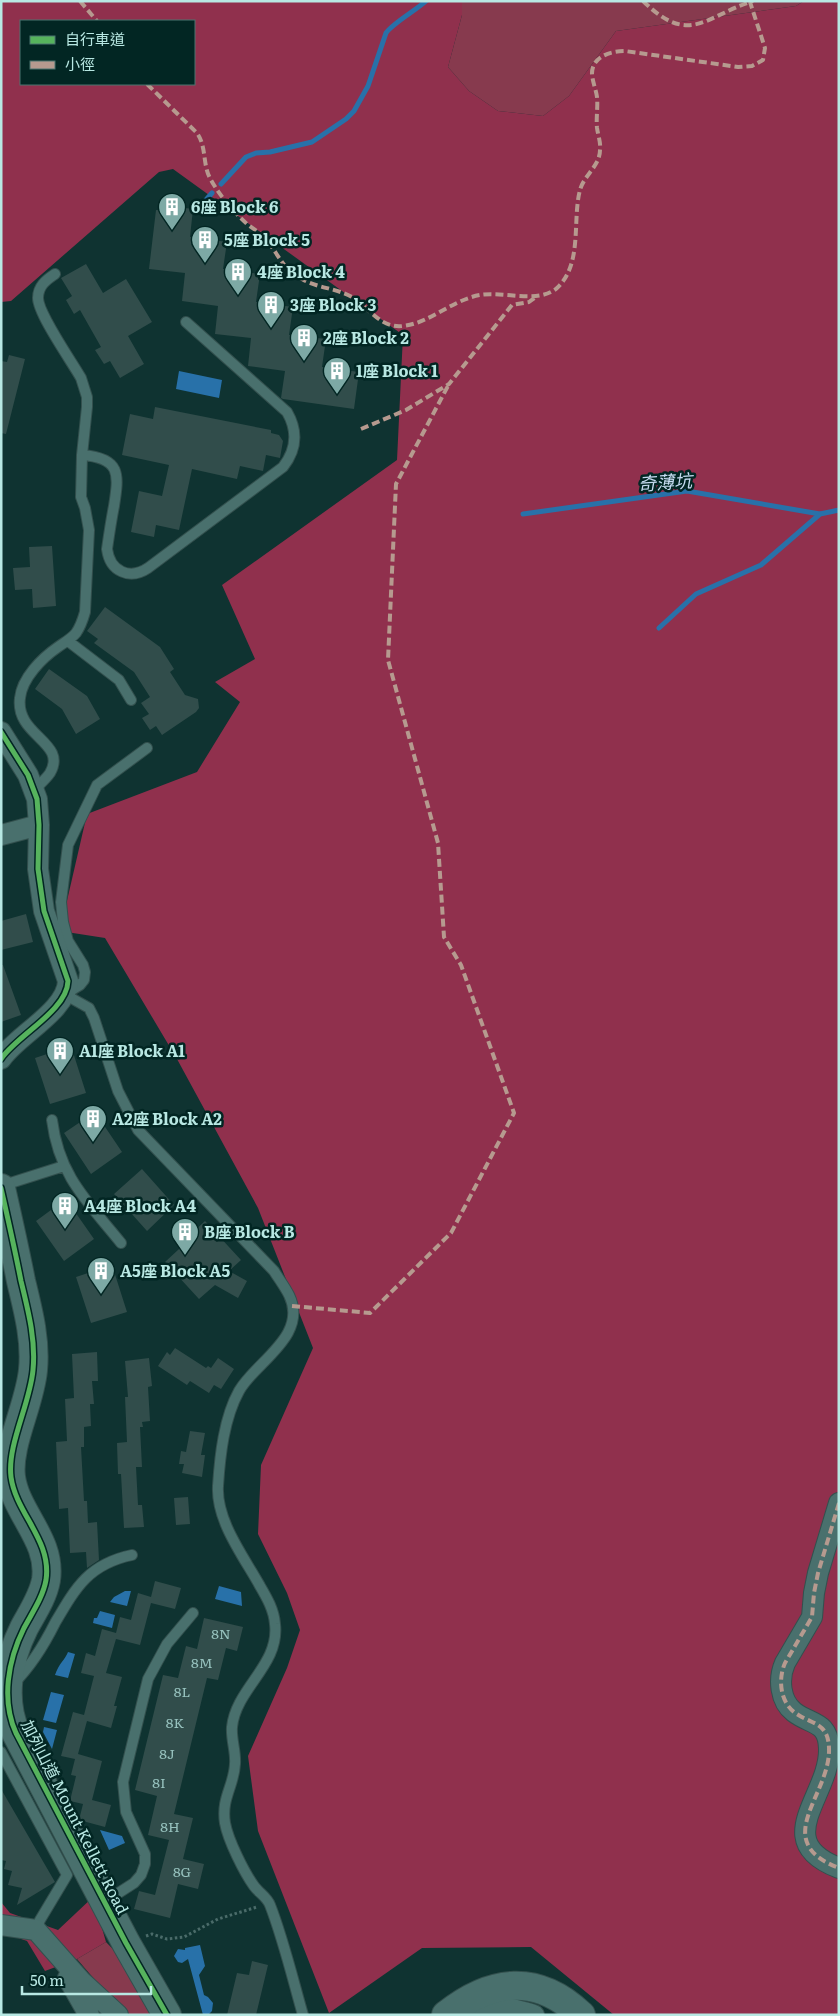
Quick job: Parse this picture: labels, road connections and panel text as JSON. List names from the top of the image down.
{
  "streets": {
    "street": ["加列山道 Mount Kellett Road"]
  },
  "water": ["奇薄坑"],
  "places": {
    "building": [
      "6座 Block 6",
      "5座 Block 5",
      "4座 Block 4",
      "3座 Block 3",
      "2座 Block 2",
      "1座 Block 1",
      "A1座 Block A1",
      "A2座 Block A2",
      "A4座 Block A4",
      "B座 Block B",
      "A5座 Block A5"
    ]
  },
  "house_numbers": [
    "8N",
    "8M",
    "8L",
    "8K",
    "8J",
    "8I",
    "8H",
    "8G"
  ],
  "legend": ["自行車道", "小徑"],
  "scale_bar": "50 m"
}
